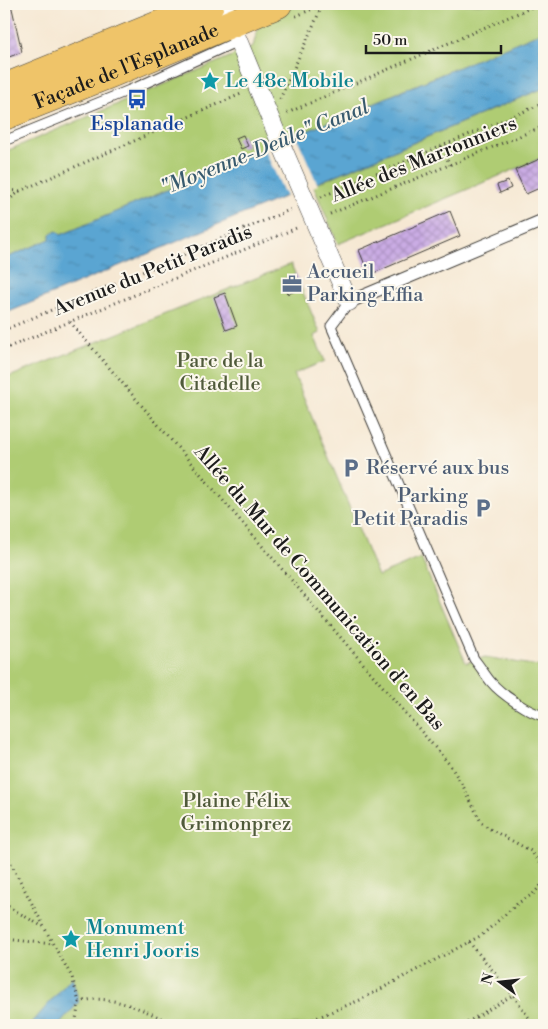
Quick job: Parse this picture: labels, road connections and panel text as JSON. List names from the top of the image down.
{
  "streets": {
    "main road": ["Façade de l'Esplanade"],
    "path": ["Allée des Marronniers", "Avenue du Petit Paradis", "Allée du Mur de Communication d'en Bas"]
  },
  "crossings": [
    ["Allée des Marronniers", "Avenue du Petit Paradis"],
    ["Avenue du Petit Paradis", "Allée du Mur de Communication d'en Bas"]
  ],
  "water": ["\"Moyenne-Deûle\" Canal"],
  "parks": ["Parc de la Citadelle", "Plaine Félix Grimonprez"],
  "places": {
    "place": ["Le 48e Mobile", "Monument Henri Jooris"],
    "bus stop": ["Esplanade"],
    "office": ["Accueil Parking Effia"],
    "parking": ["Réservé aux bus", "Parking Petit Paradis"]
  },
  "scale_bar": "50 m",
  "north": "left"
}
